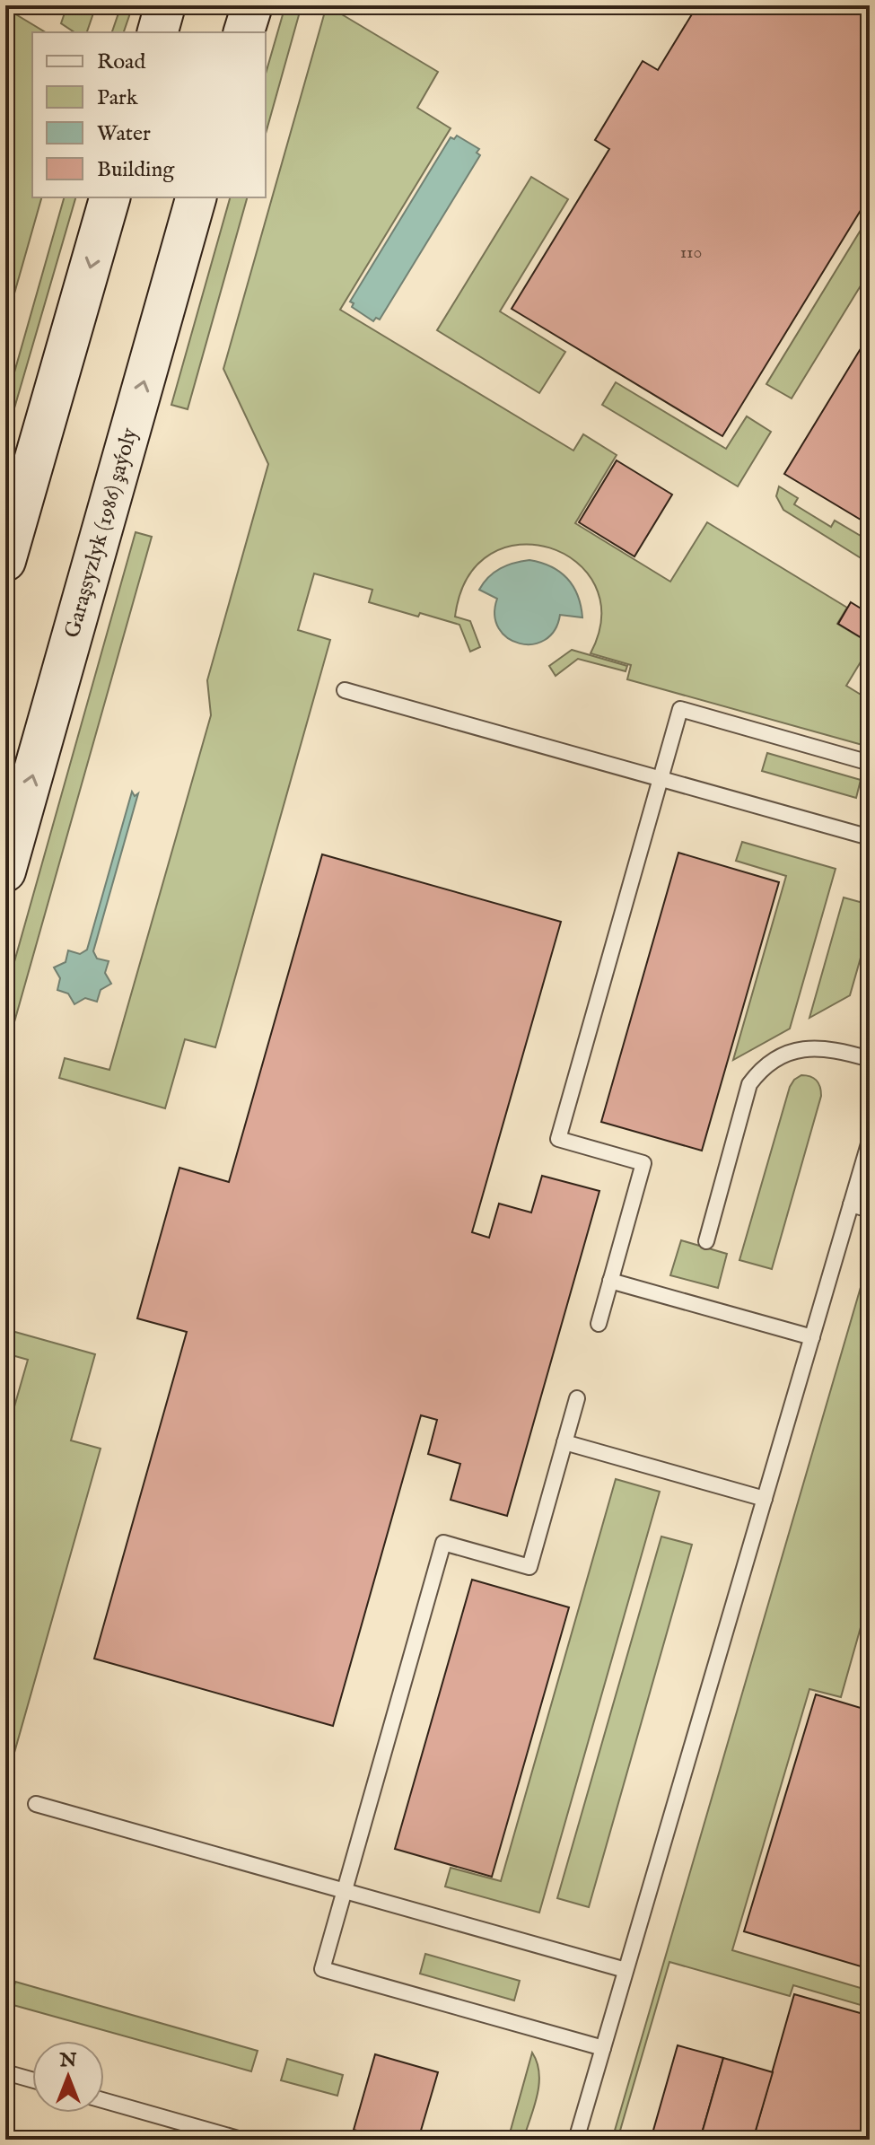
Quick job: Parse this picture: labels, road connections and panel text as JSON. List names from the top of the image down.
{
  "streets": {
    "main road": ["Garaşsyzlyk (1986) şaýoly"]
  },
  "house_numbers": ["110"],
  "legend": [
    "Road",
    "Park",
    "Water",
    "Building"
  ],
  "north": "top"
}
